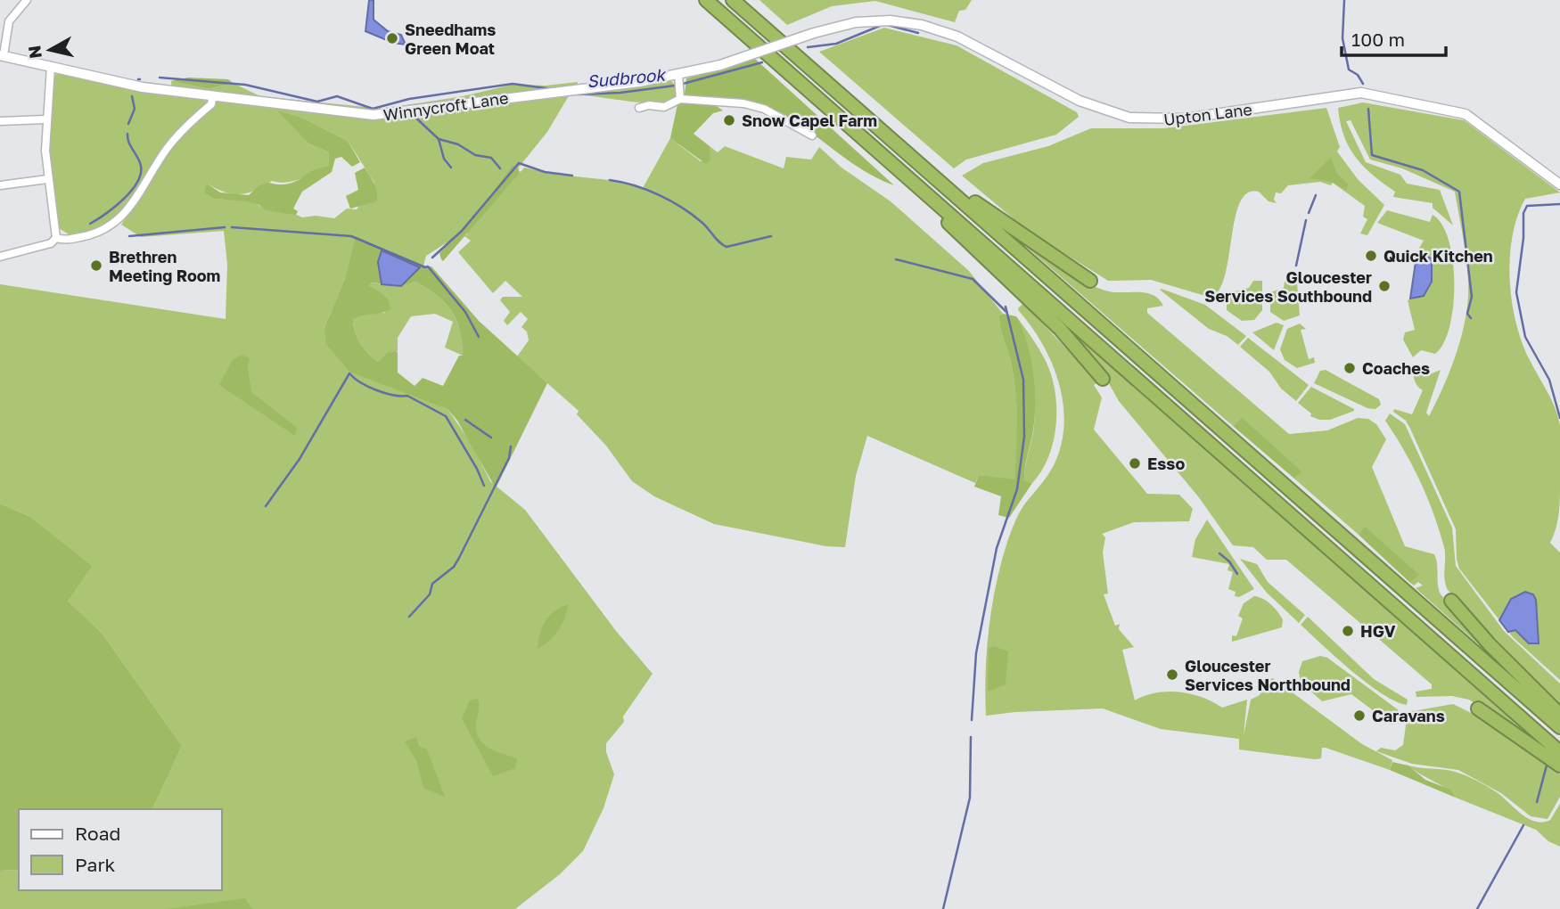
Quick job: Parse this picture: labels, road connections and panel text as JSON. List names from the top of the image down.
{
  "streets": {
    "street": ["Winnycroft Lane", "Upton Lane"]
  },
  "crossings": [
    ["Winnycroft Lane", "Upton Lane"]
  ],
  "water": ["Sudbrook"],
  "places": [
    "Sneedhams Green Moat",
    "Snow Capel Farm",
    "Quick Kitchen",
    "Brethren Meeting Room",
    "Gloucester Services Southbound",
    "Coaches",
    "Esso",
    "HGV",
    "Gloucester Services Northbound",
    "Caravans"
  ],
  "legend": ["Road", "Park"],
  "scale_bar": "100 m",
  "north": "left"
}
